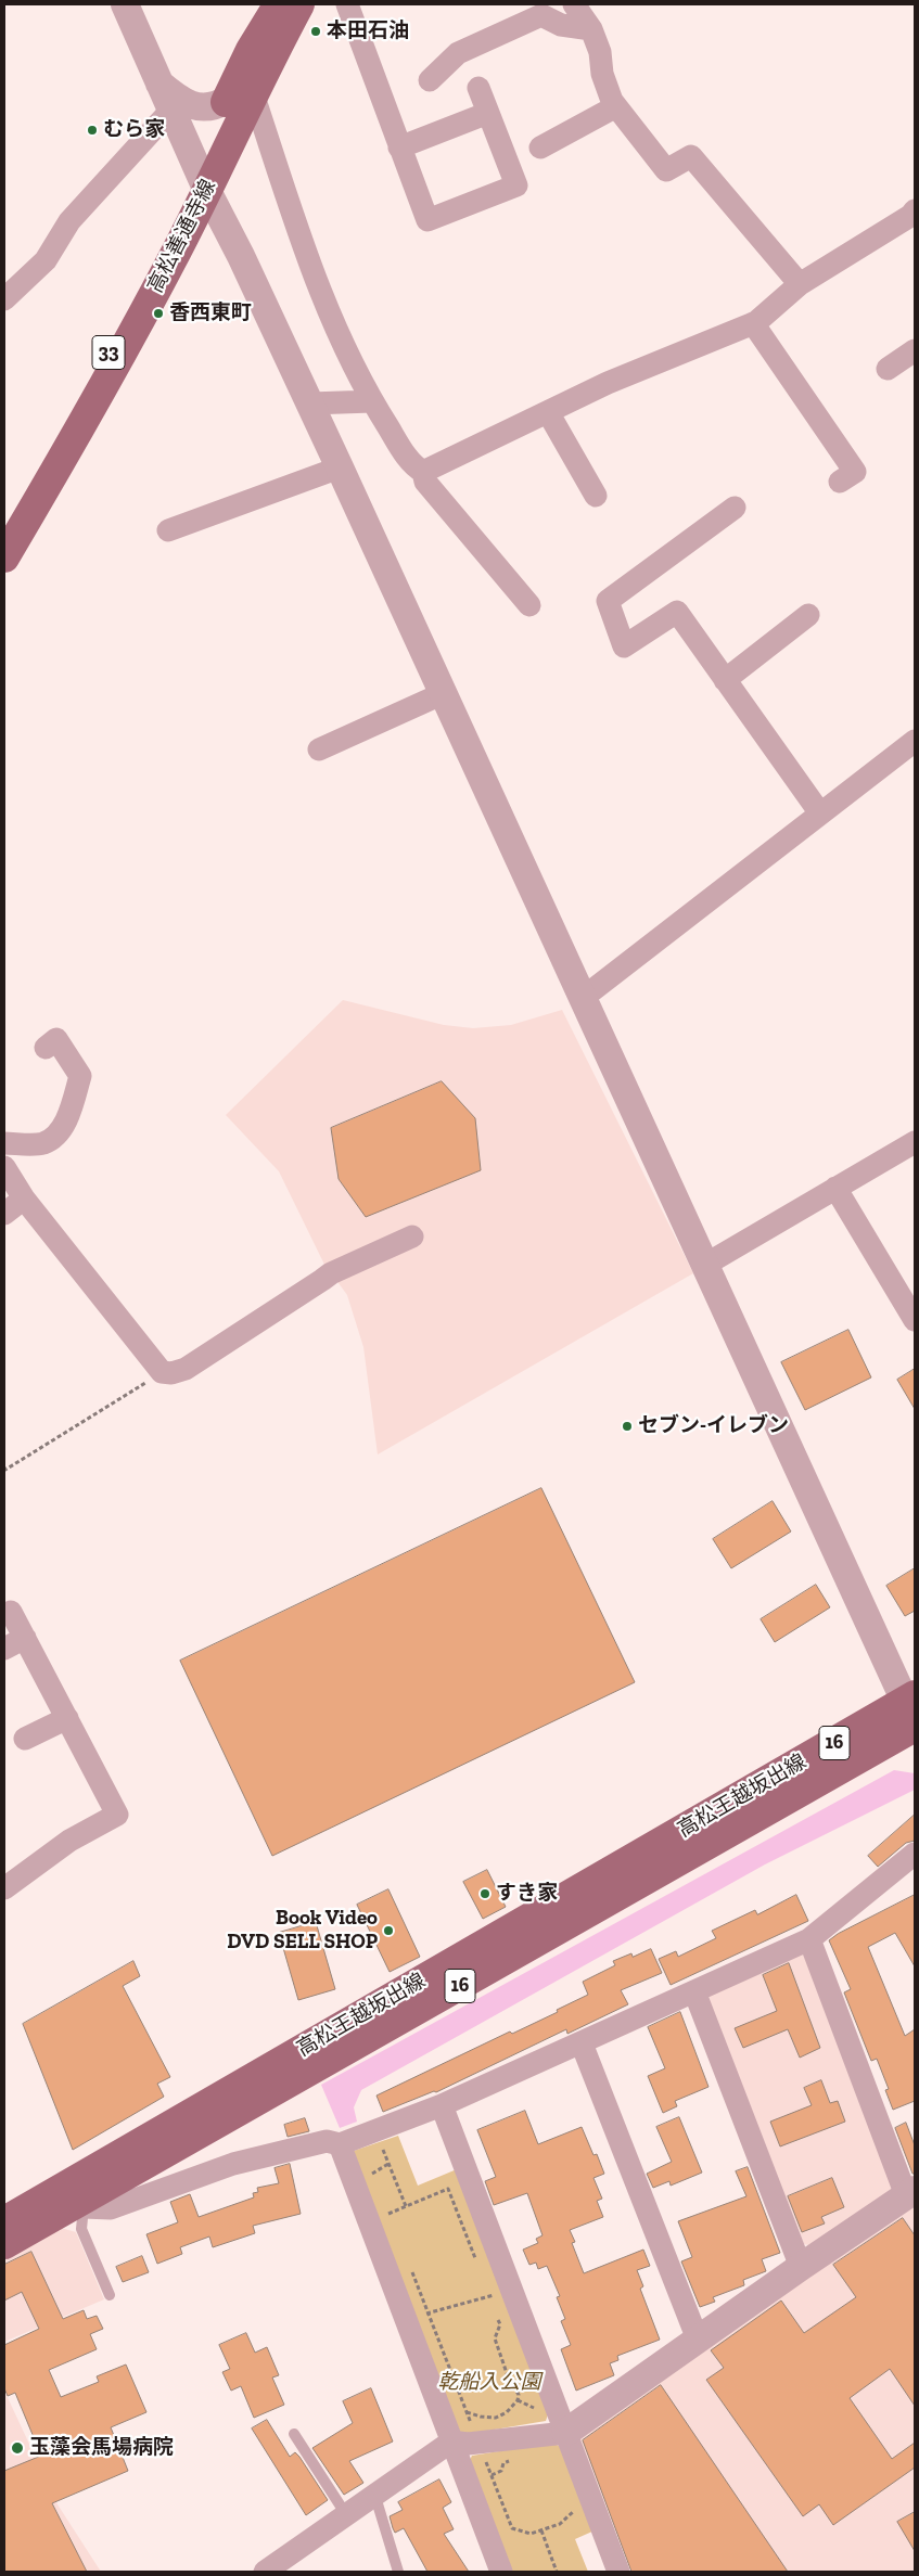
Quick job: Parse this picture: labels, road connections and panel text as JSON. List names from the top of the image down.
{
  "streets": {
    "main road": [
      "高松善通寺線",
      "33",
      "16",
      "高松王越坂出線"
    ]
  },
  "parks": ["乾船入公園"],
  "places": [
    "本田石油",
    "むら家",
    "香西東町",
    "セブン-イレブン",
    "すき家",
    "Book Video DVD SELL SHOP",
    "玉藻会馬場病院"
  ]
}
